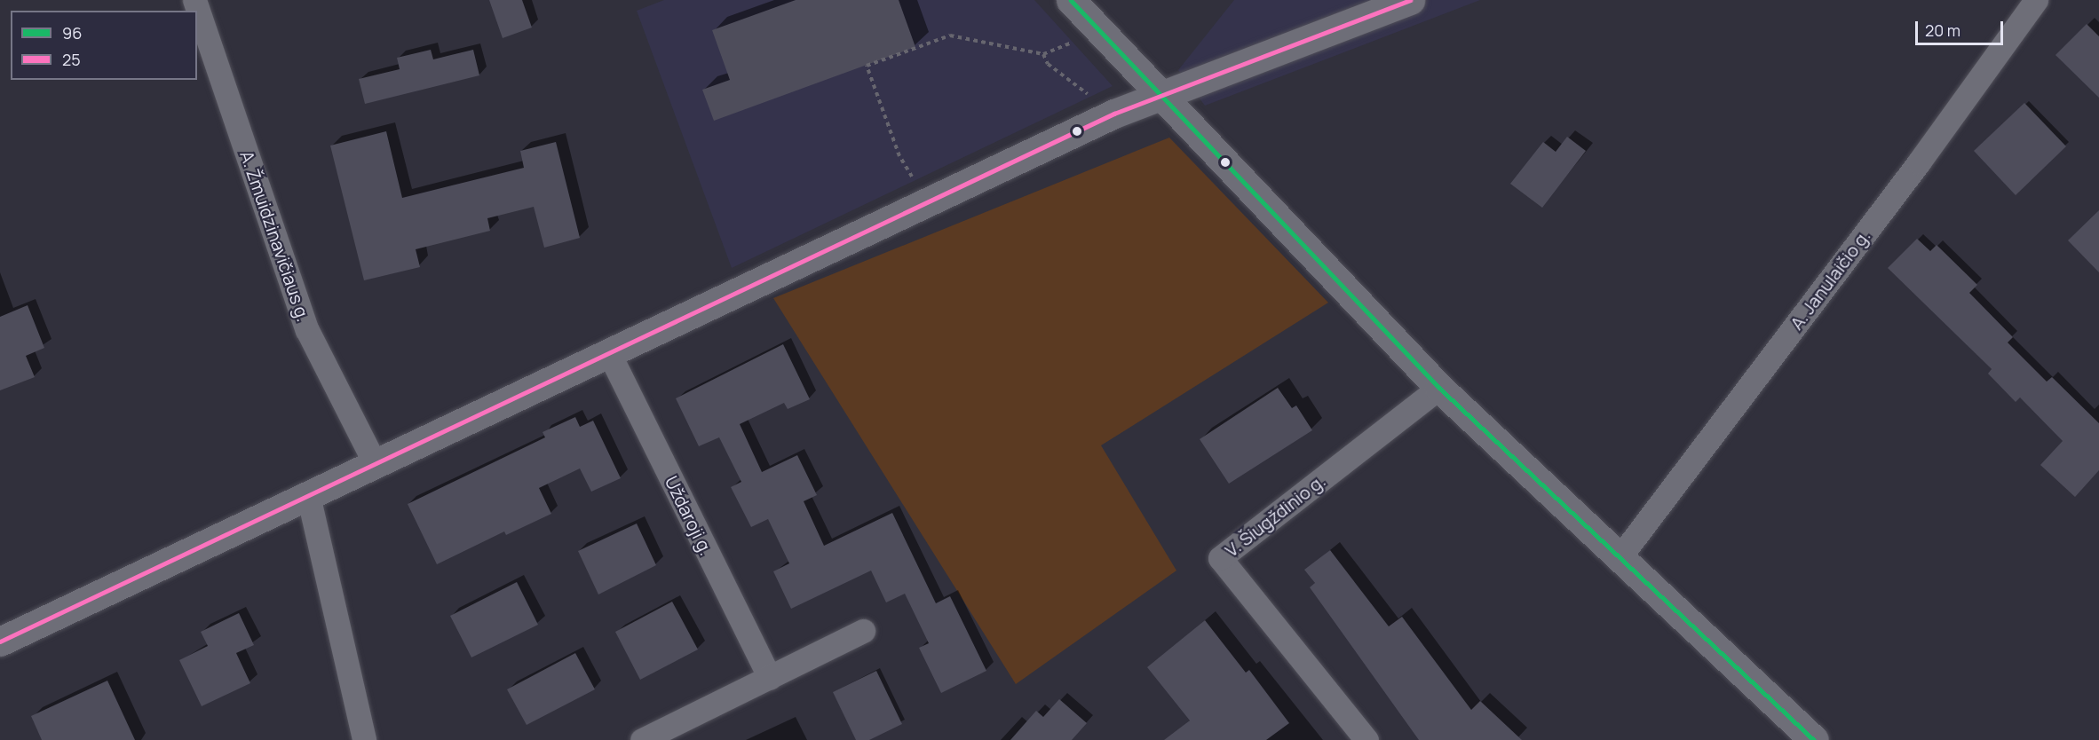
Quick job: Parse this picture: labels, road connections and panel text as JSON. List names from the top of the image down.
{
  "streets": {
    "street": [
      "A. Žmuidzinavičiaus g.",
      "A. Janulaičio g.",
      "Uždaroji g.",
      "V. Šiugždinio g."
    ]
  },
  "lines": ["transit line 96", "transit line 25"],
  "legend": ["96", "25"],
  "scale_bar": "20 m"
}
